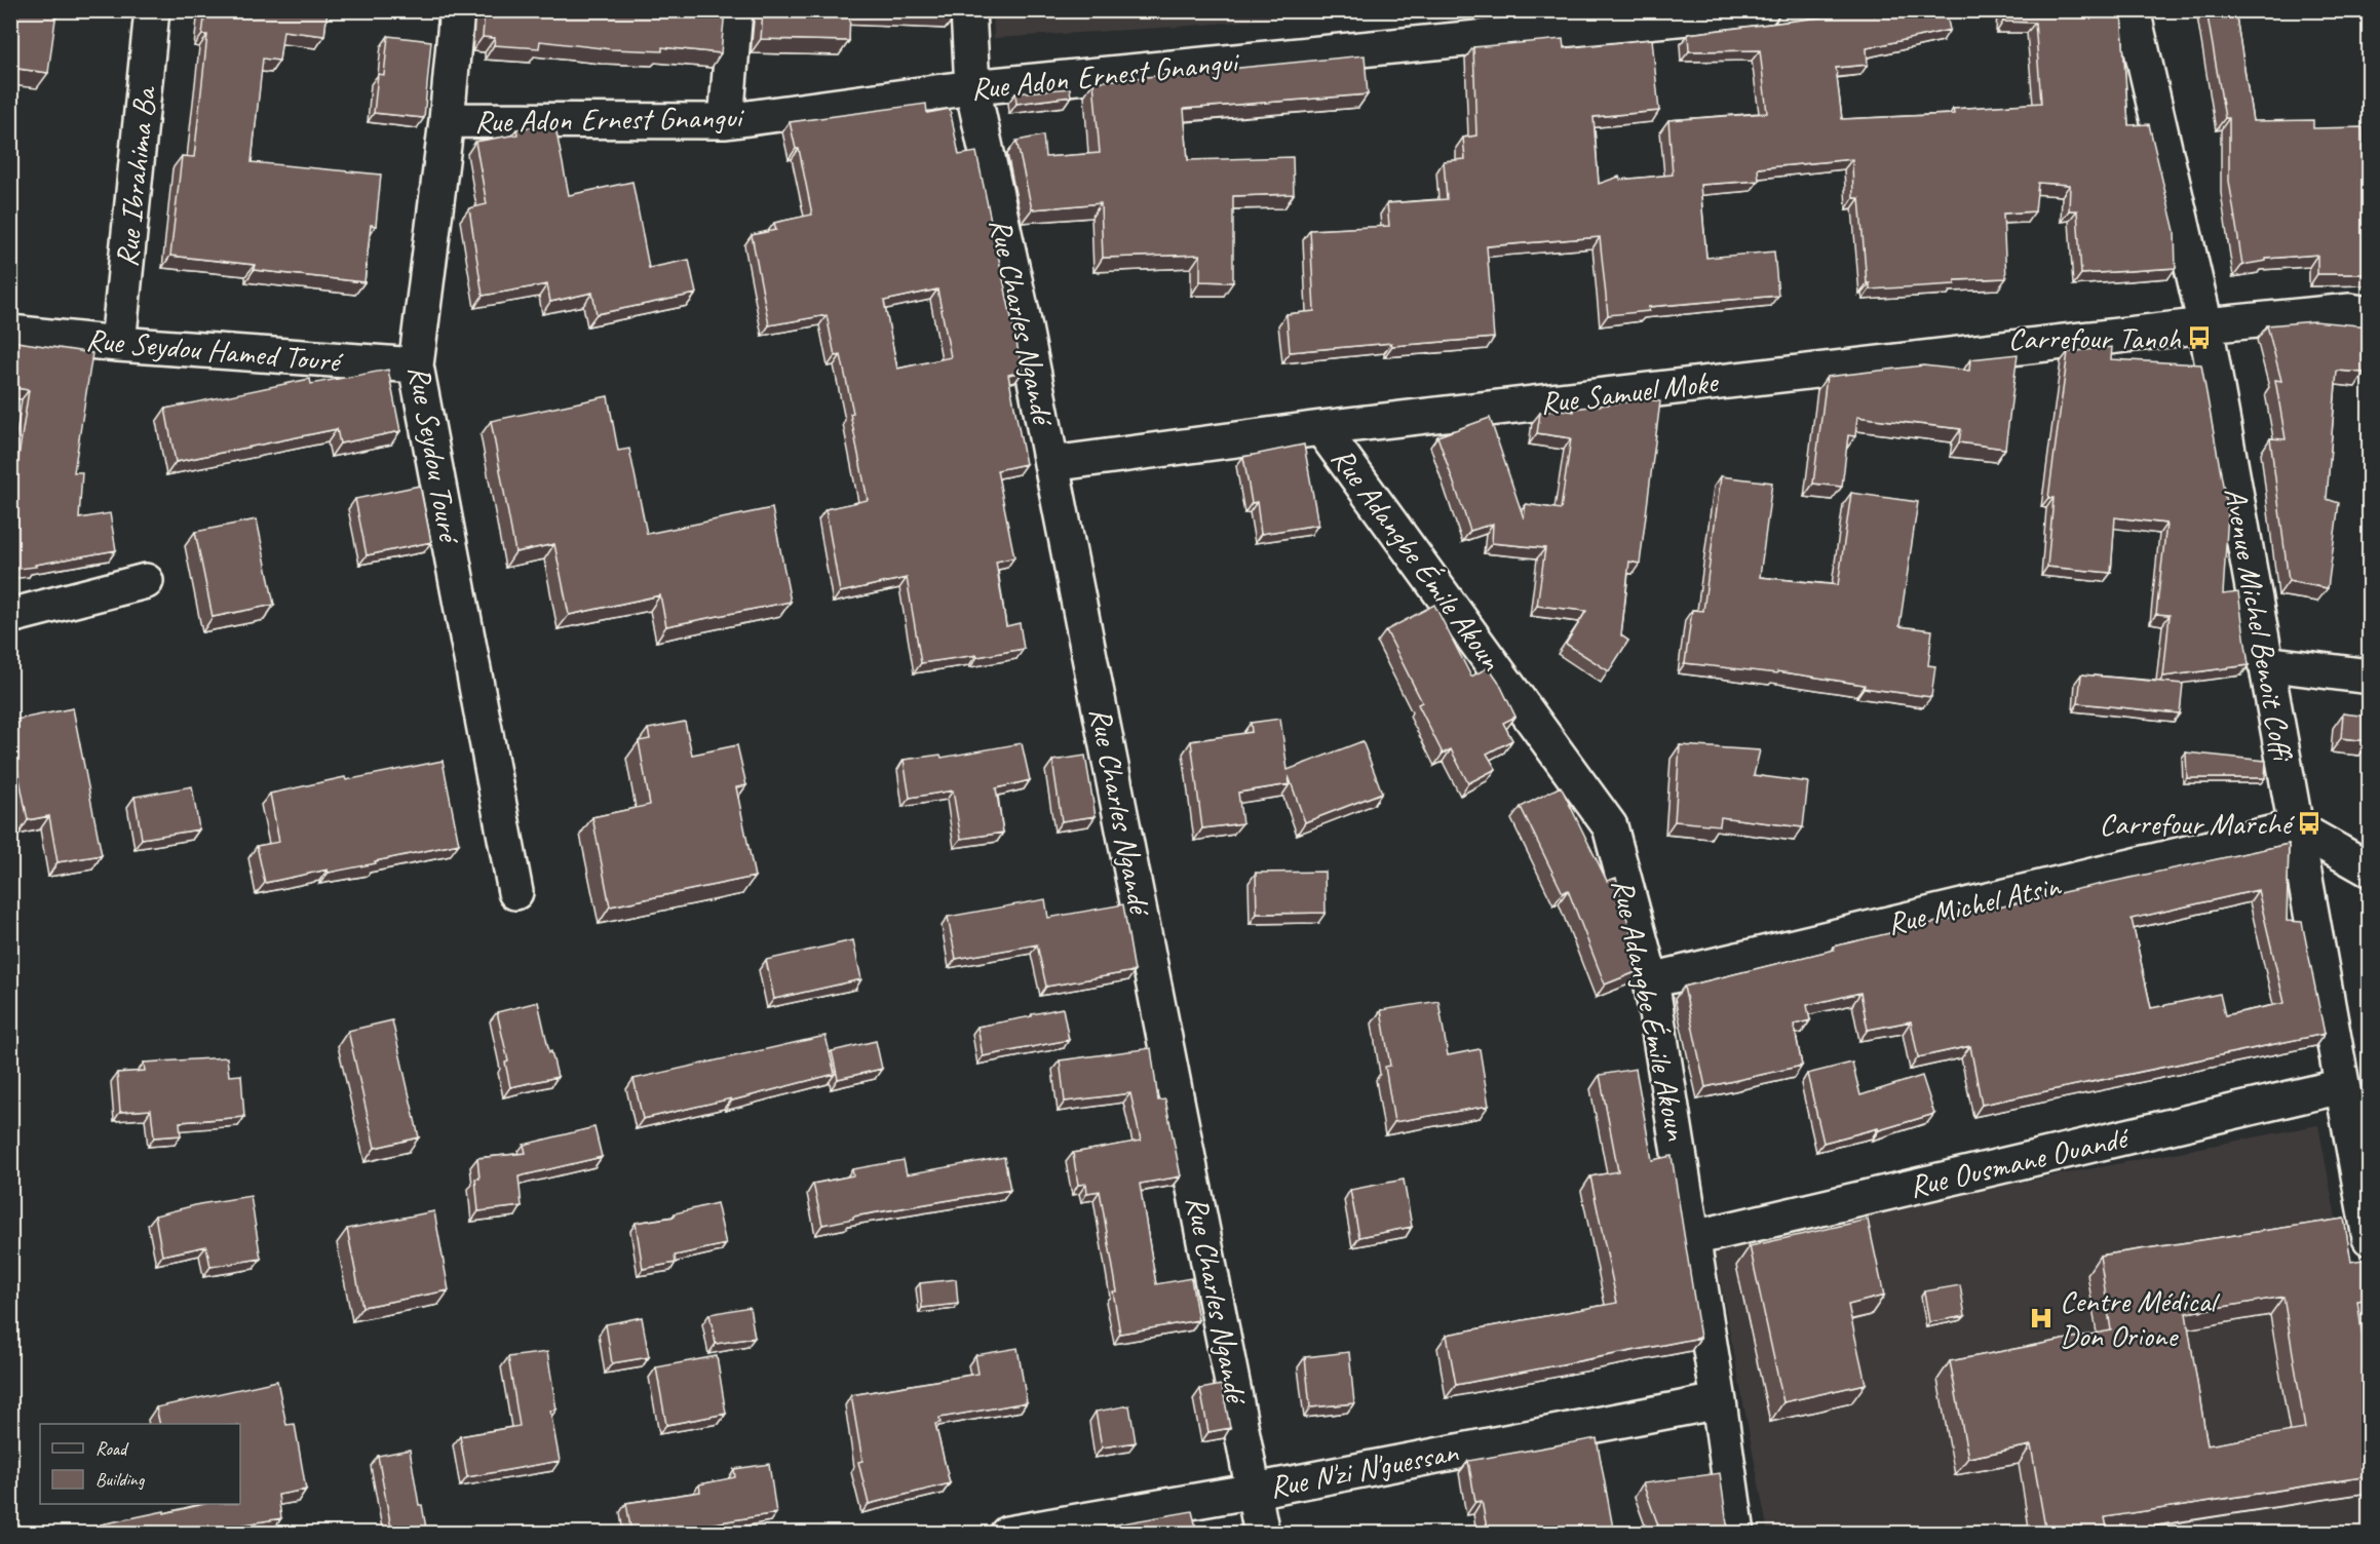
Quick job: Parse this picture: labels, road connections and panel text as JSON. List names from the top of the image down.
{
  "streets": {
    "street": [
      "Rue Adon Ernest Gnangui",
      "Rue Ibrahima Ba",
      "Rue Charles Ngandé",
      "Rue Seydou Hamed Touré",
      "Rue Samuel Moke",
      "Rue Seydou Touré",
      "Rue Adangbe Émile Akoun",
      "Avenue Michel Benoit Coffi",
      "Rue Michel Atsin",
      "Rue Ousmane Ouandé",
      "Rue N'zi N'guessan"
    ]
  },
  "crossings": [
    ["Rue Adon Ernest Gnangui", "Rue Charles Ngandé"],
    ["Rue Adon Ernest Gnangui", "Rue Seydou Touré"],
    ["Rue Ibrahima Ba", "Rue Seydou Hamed Touré"],
    ["Rue Charles Ngandé", "Rue Samuel Moke"],
    ["Rue Charles Ngandé", "Rue N'zi N'guessan"],
    ["Rue Seydou Hamed Touré", "Rue Seydou Touré"],
    ["Rue Samuel Moke", "Rue Adangbe Émile Akoun"],
    ["Rue Samuel Moke", "Avenue Michel Benoit Coffi"],
    ["Rue Adangbe Émile Akoun", "Rue Michel Atsin"],
    ["Rue Adangbe Émile Akoun", "Rue Ousmane Ouandé"],
    ["Rue Adangbe Émile Akoun", "Rue N'zi N'guessan"],
    ["Avenue Michel Benoit Coffi", "Rue Michel Atsin"],
    ["Avenue Michel Benoit Coffi", "Rue Ousmane Ouandé"]
  ],
  "places": {
    "bus stop": ["Carrefour Tanoh", "Carrefour Marché"],
    "hospital": ["Centre Médical Don Orione"]
  },
  "legend": ["Road", "Building"]
}
